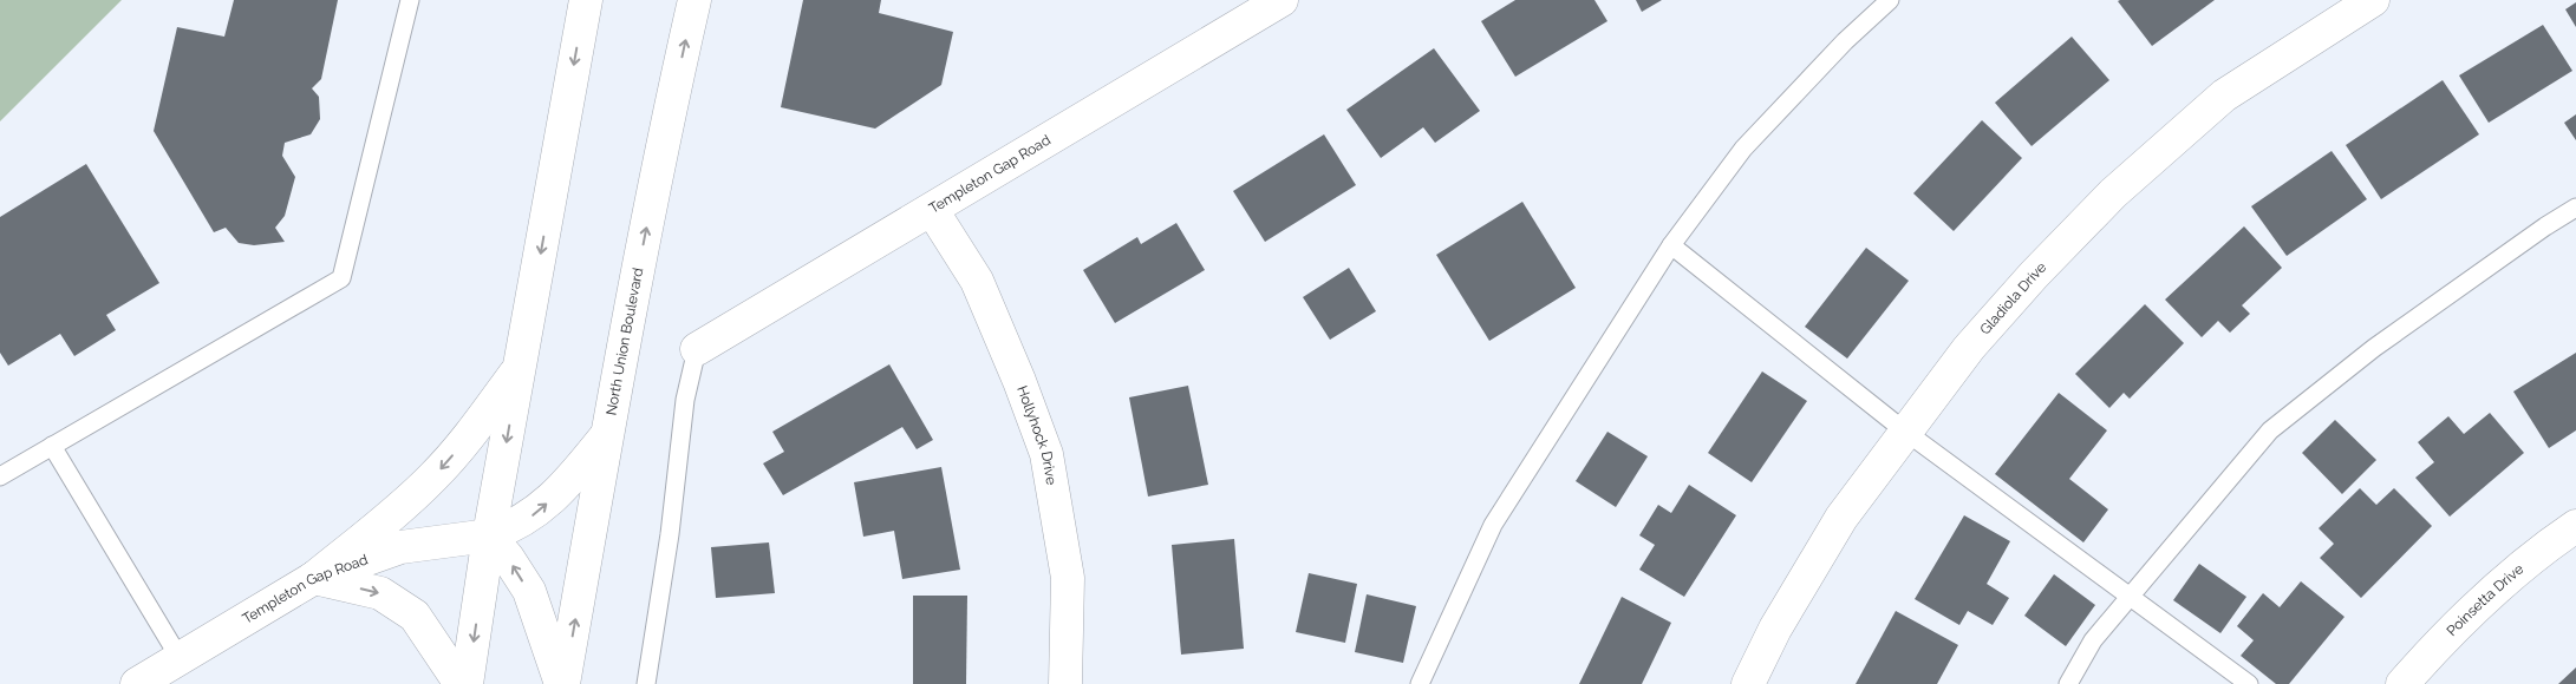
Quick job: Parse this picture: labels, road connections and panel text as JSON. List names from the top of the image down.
{
  "streets": {
    "street": [
      "Templeton Gap Road",
      "Gladiola Drive",
      "North Union Boulevard",
      "Hollyhock Drive",
      "Poinsetta Drive"
    ]
  },
  "crossings": [
    ["Templeton Gap Road", "North Union Boulevard"],
    ["Templeton Gap Road", "Hollyhock Drive"]
  ]
}
